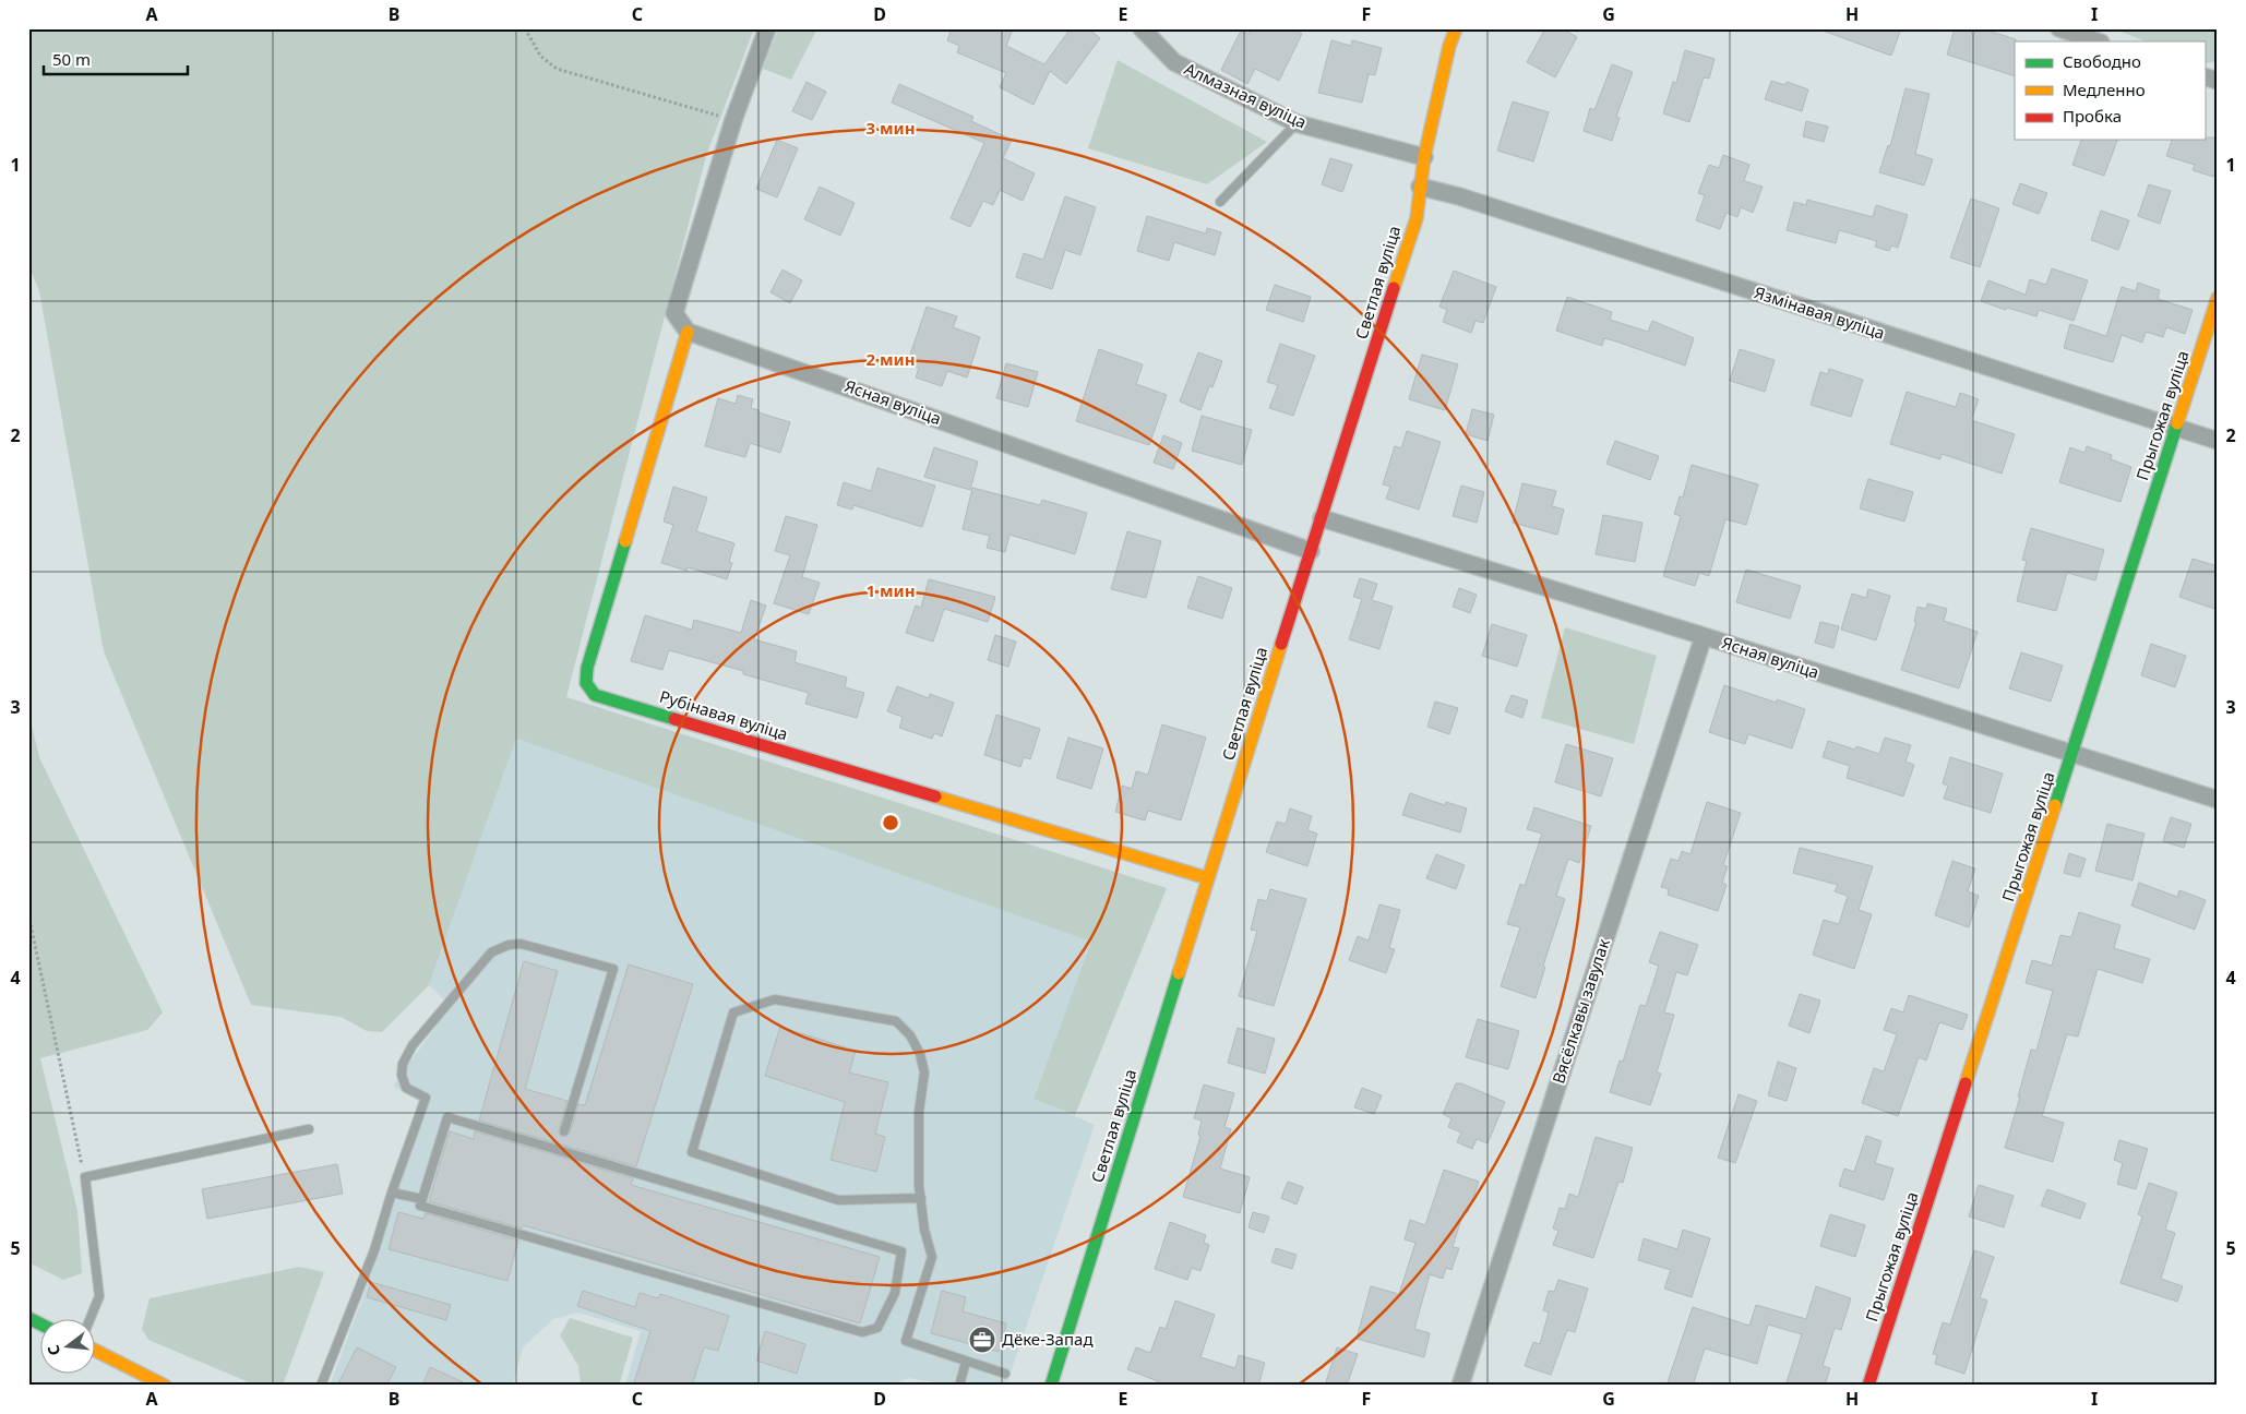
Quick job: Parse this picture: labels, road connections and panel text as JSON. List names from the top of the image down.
{
  "streets": {
    "street": [
      "Алмазная вуліца",
      "Светлая вуліца",
      "Язмінавая вуліца",
      "Ясная вуліца",
      "Прыгожая вуліца",
      "Рубінавая вуліца",
      "Вясёлкавы завулак"
    ]
  },
  "crossings": [
    ["Алмазная вуліца", "Светлая вуліца"],
    ["Светлая вуліца", "Язмінавая вуліца"],
    ["Светлая вуліца", "Ясная вуліца"],
    ["Светлая вуліца", "Рубінавая вуліца"],
    ["Язмінавая вуліца", "Прыгожая вуліца"],
    ["Ясная вуліца", "Прыгожая вуліца"],
    ["Ясная вуліца", "Рубінавая вуліца"],
    ["Ясная вуліца", "Вясёлкавы завулак"]
  ],
  "places": {
    "office": ["Дёке-Запад"]
  },
  "legend": ["Свободно", "Медленно", "Пробка"],
  "scale_bar": "50 m",
  "north": "left",
  "grid": {
    "columns": [
      "A",
      "B",
      "C",
      "D",
      "E",
      "F",
      "G",
      "H",
      "I"
    ],
    "rows": [
      "1",
      "2",
      "3",
      "4",
      "5"
    ]
  },
  "rings": ["3 мин", "2 мин", "1 мин"]
}
